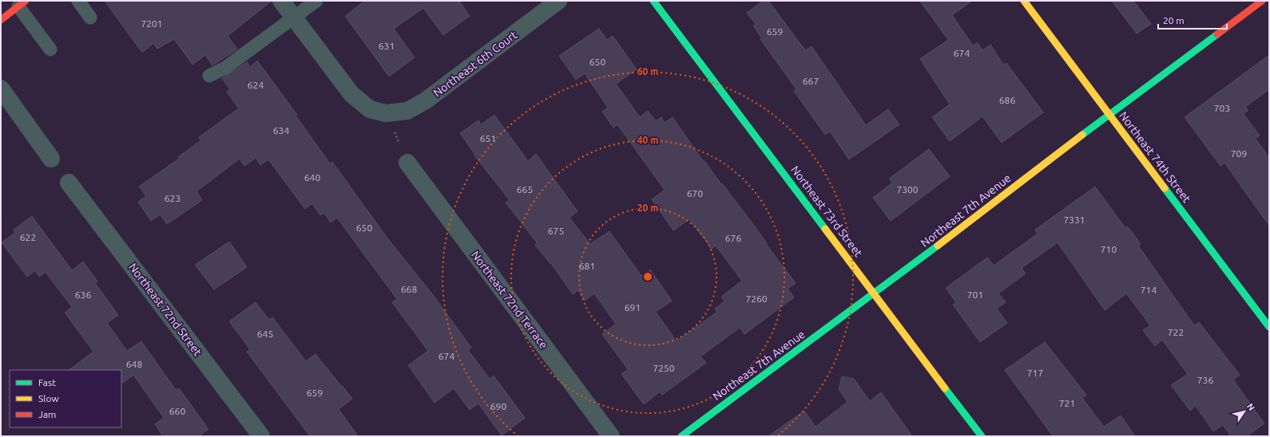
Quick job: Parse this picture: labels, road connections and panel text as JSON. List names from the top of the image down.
{
  "streets": {
    "street": [
      "Northeast 6th Court",
      "Northeast 74th Street",
      "Northeast 7th Avenue",
      "Northeast 73rd Street",
      "Northeast 72nd Terrace",
      "Northeast 72nd Street"
    ]
  },
  "crossings": [
    ["Northeast 74th Street", "Northeast 7th Avenue"],
    ["Northeast 7th Avenue", "Northeast 73rd Street"]
  ],
  "house_numbers": [
    "7201",
    "659",
    "631",
    "674",
    "650",
    "667",
    "624",
    "686",
    "703",
    "634",
    "651",
    "709",
    "640",
    "665",
    "7300",
    "670",
    "623",
    "7331",
    "650",
    "675",
    "622",
    "676",
    "710",
    "681",
    "668",
    "714",
    "636",
    "701",
    "7260",
    "691",
    "722",
    "645",
    "674",
    "648",
    "7250",
    "717",
    "736",
    "659",
    "721",
    "690",
    "660"
  ],
  "legend": ["Fast", "Slow", "Jam"],
  "scale_bar": "20 m",
  "north": "top right",
  "rings": ["60 m", "40 m", "20 m"]
}
